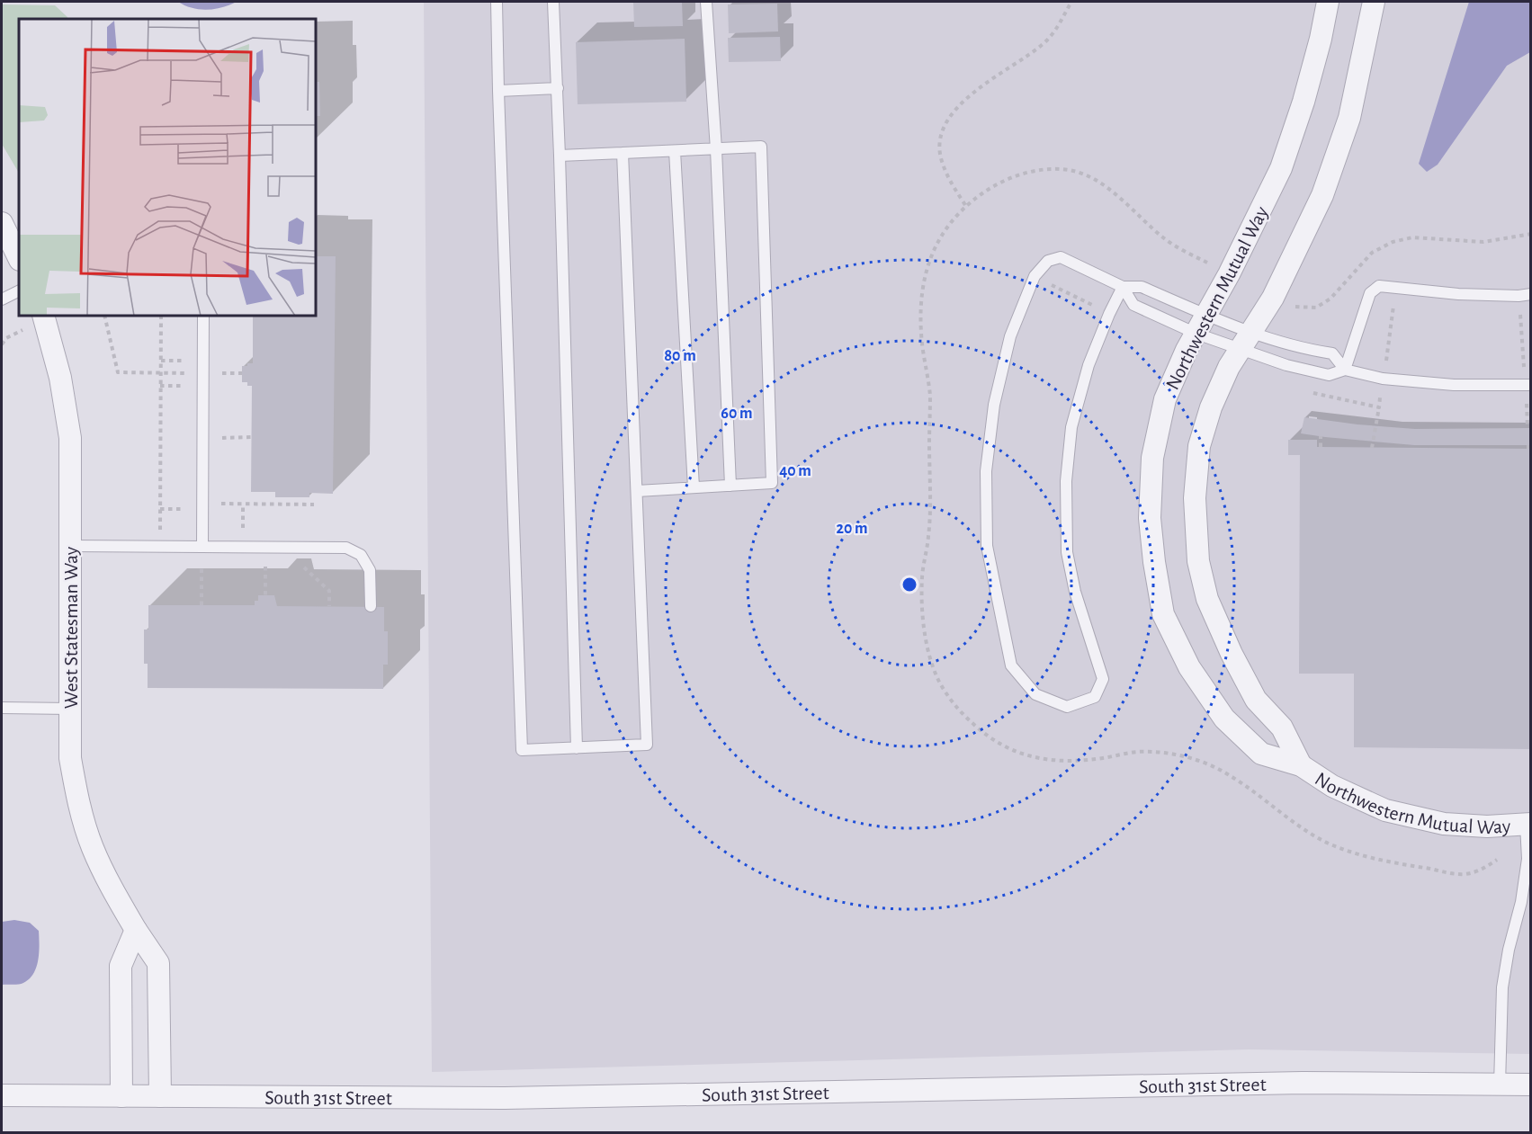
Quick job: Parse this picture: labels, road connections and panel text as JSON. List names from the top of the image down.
{
  "streets": {
    "street": ["Northwestern Mutual Way", "West Statesman Way", "South 31st Street"]
  },
  "crossings": [
    ["West Statesman Way", "South 31st Street"]
  ],
  "rings": [
    "80 m",
    "60 m",
    "40 m",
    "20 m"
  ]
}
